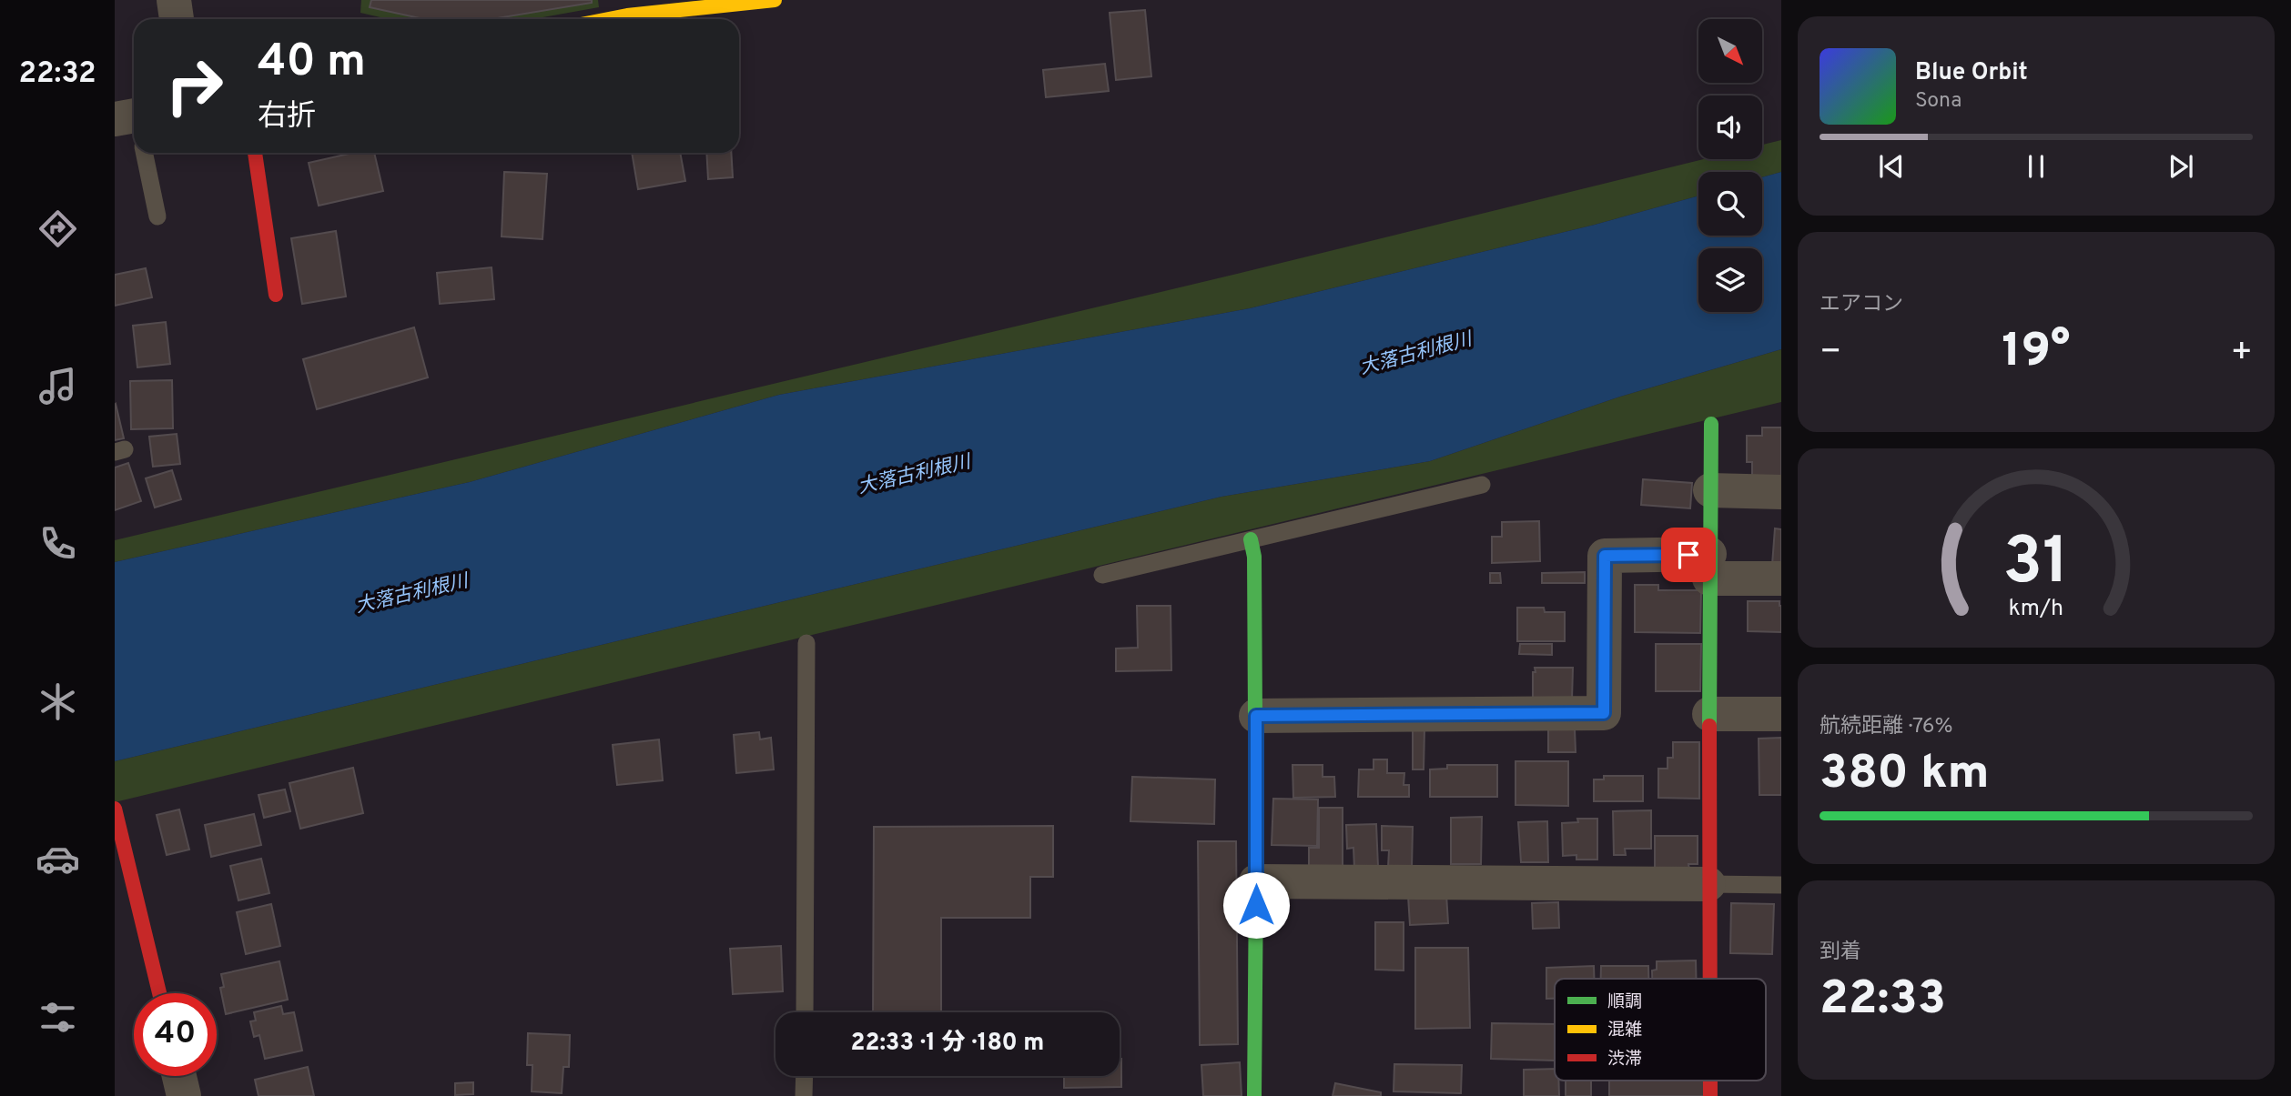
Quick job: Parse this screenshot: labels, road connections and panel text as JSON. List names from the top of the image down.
{
  "water": ["大落古利根川"],
  "legend": ["順調", "混雑", "渋滞"],
  "north": "bottom right",
  "page": {
    "tabs": "22:32",
    "turn": ["40 m", "右折"],
    "song": ["Blue Orbit", "Sona"],
    "tile": [
      "エアコン",
      ["航続距離 · 76%", "380 km"],
      ["到着", "22:33"]
    ],
    "heat": ["−", "19°", "+"],
    "limit": "40",
    "trip": "22:33 · 1 分 · 180 m",
    "gauge": ["31", "km/h"]
  }
}
